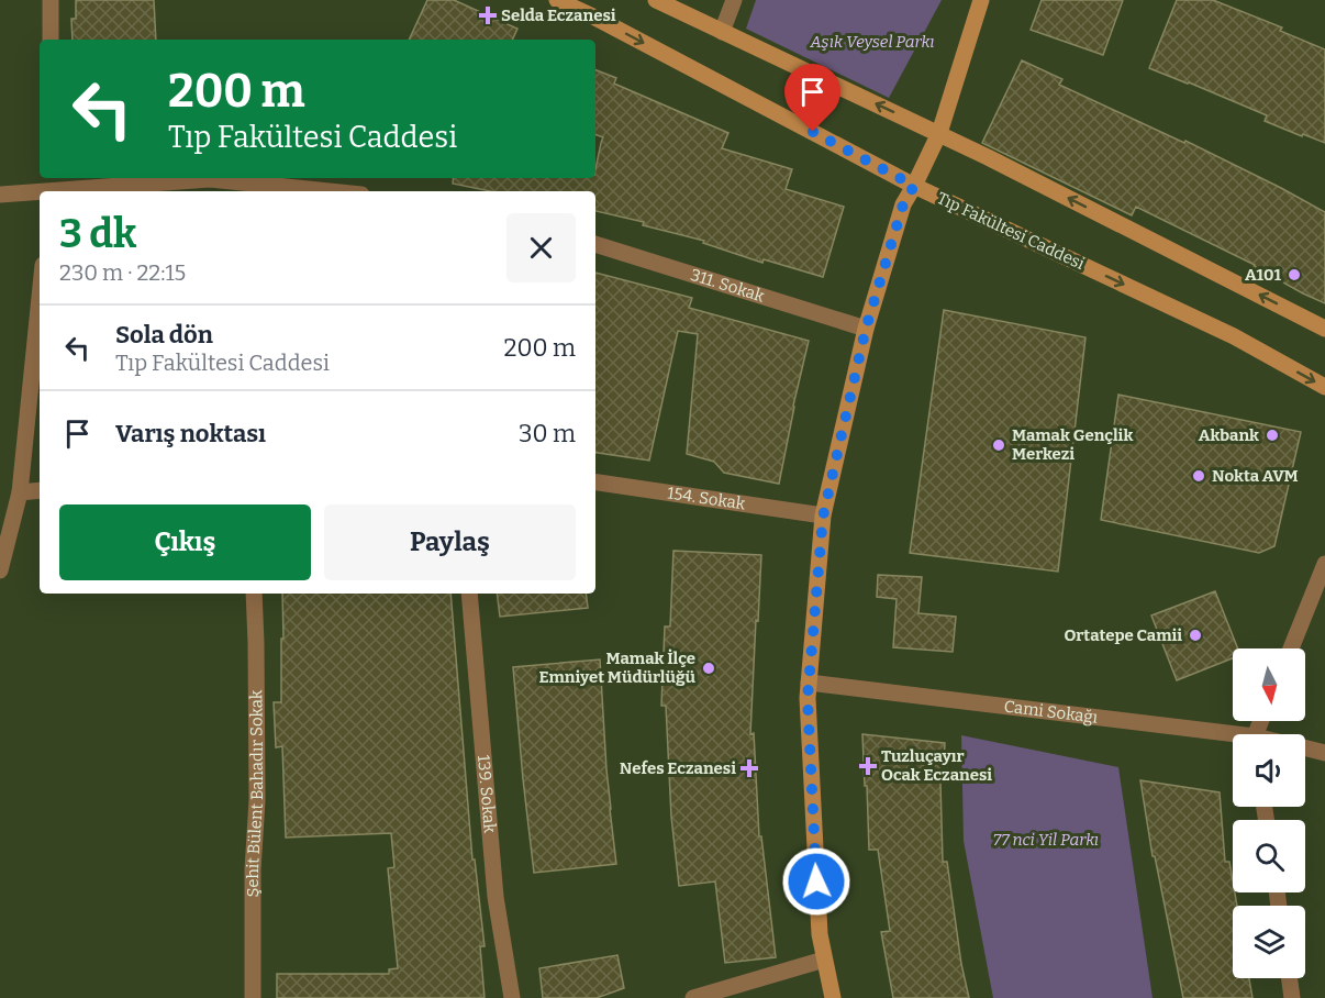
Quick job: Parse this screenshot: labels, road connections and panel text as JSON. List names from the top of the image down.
{
  "streets": {
    "main road": ["Tıp Fakültesi Caddesi"],
    "street": [
      "311. Sokak",
      "154. Sokak",
      "Cami Sokağı",
      "Şehit Bülent Bahadır Sokak",
      "139. Sokak"
    ]
  },
  "parks": ["Aşık Veysel Parkı", "77 nci Yil Parkı"],
  "places": {
    "health": ["Selda Eczanesi", "Tuzluçayır Ocak Eczanesi", "Nefes Eczanesi"],
    "other": [
      "A101",
      "Akbank",
      "Mamak Gençlik Merkezi",
      "Nokta AVM",
      "Ortatepe Camii",
      "Mamak İlçe Emniyet Müdürlüğü"
    ]
  },
  "north": "bottom",
  "page": {
    "turn": ["200 m", "Tıp Fakültesi Caddesi"],
    "heading": ["3 dk", "230 m · 22:15"],
    "list": [
      {
        "name": "Sola dön",
        "note": "Tıp Fakültesi Caddesi",
        "value": "200 m"
      },
      {
        "name": "Varış noktası",
        "value": "30 m"
      }
    ],
    "buttons": ["Çıkış", "Paylaş"]
  }
}
